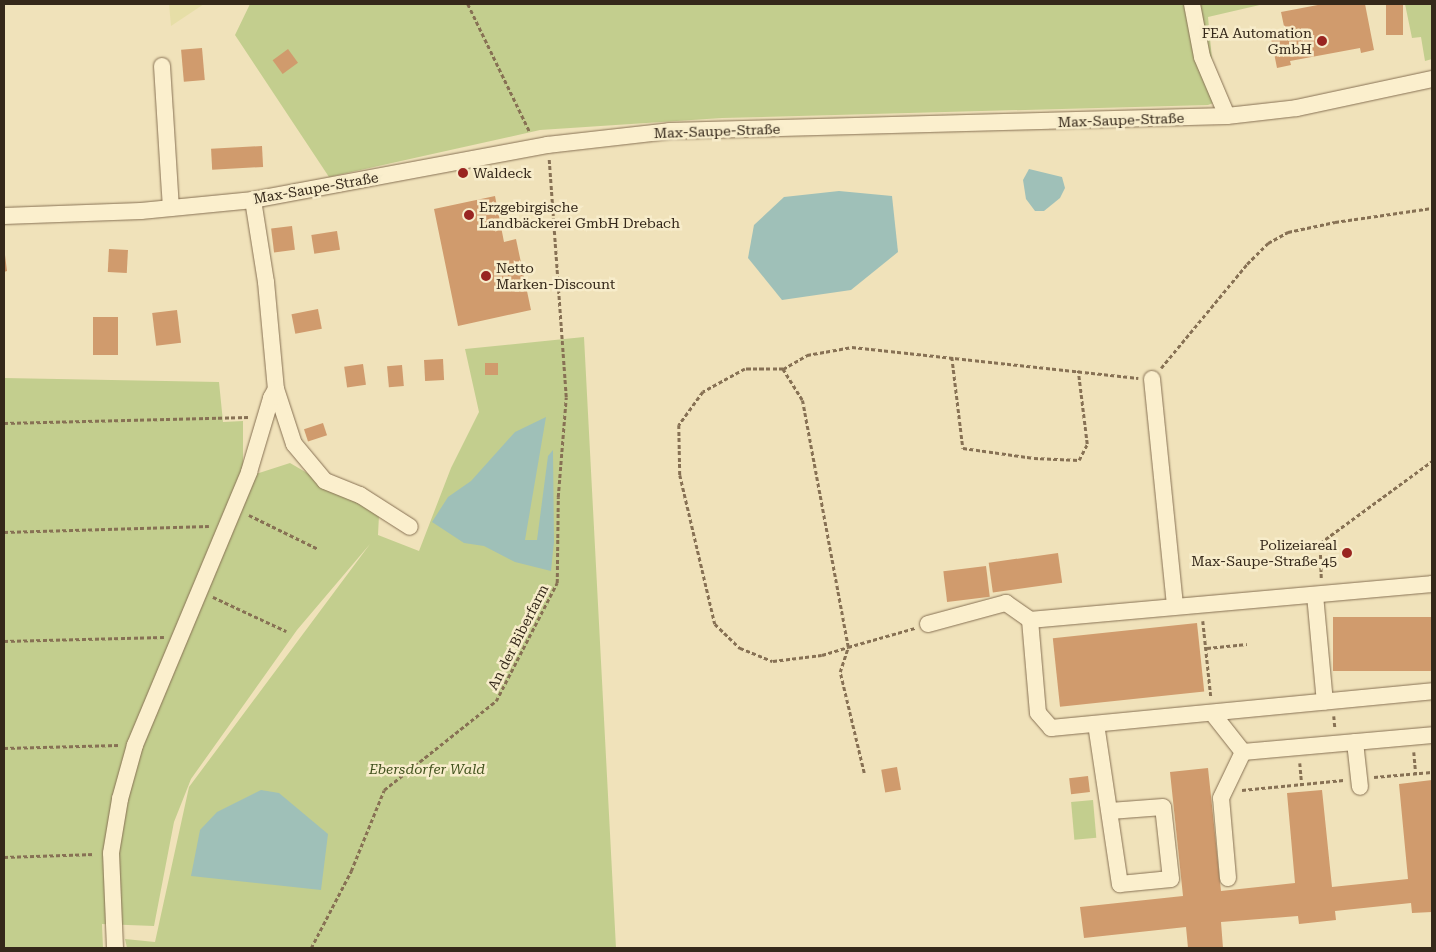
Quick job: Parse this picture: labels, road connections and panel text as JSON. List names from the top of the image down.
{
  "streets": {
    "street": ["Max-Saupe-Straße"],
    "path": ["An der Biberfarm"]
  },
  "crossings": [
    ["Max-Saupe-Straße", "An der Biberfarm"]
  ],
  "parks": ["Ebersdorfer Wald"],
  "places": [
    "FEA Automation GmbH",
    "Waldeck",
    "Erzgebirgische Landbäckerei GmbH Drebach",
    "Netto Marken-Discount",
    "Polizeiareal Max-Saupe-Straße 45"
  ]
}
